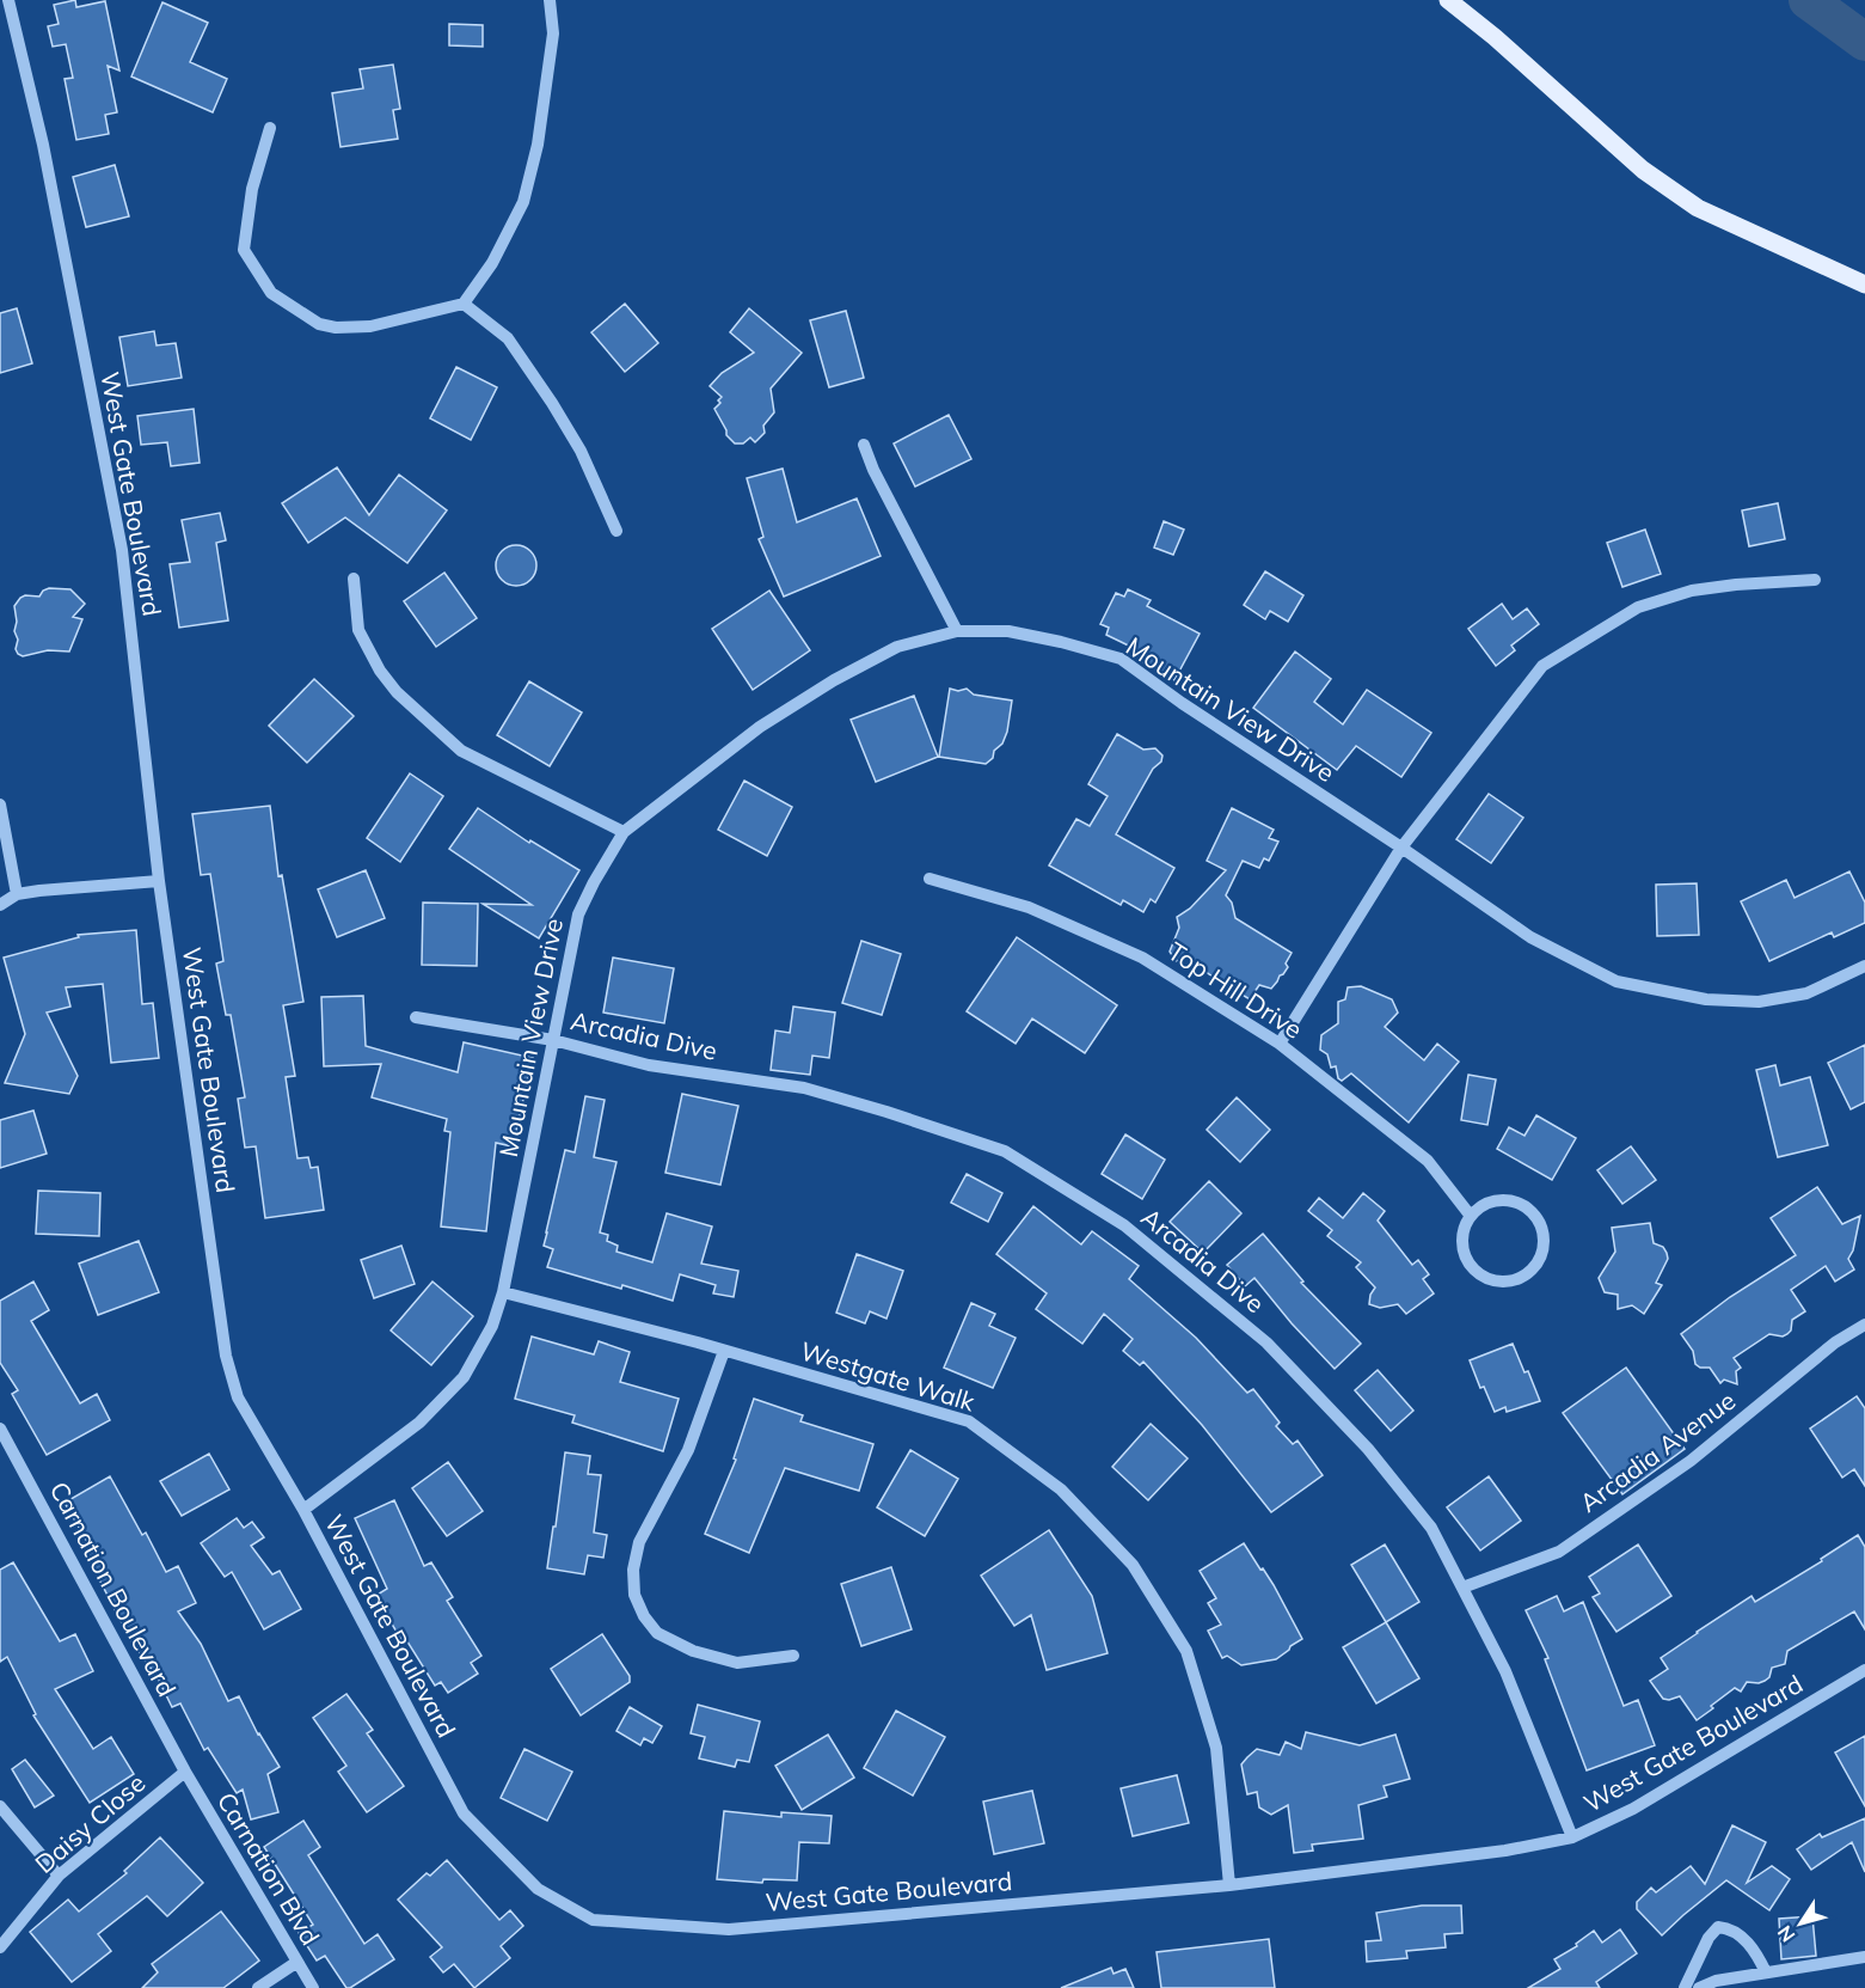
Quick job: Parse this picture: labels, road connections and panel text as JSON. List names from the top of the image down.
{
  "streets": {
    "street": [
      "West Gate Boulevard",
      "Mountain View Drive",
      "Top Hill Drive",
      "Arcadia Dive",
      "Westgate Walk",
      "Arcadia Avenue",
      "Carnation Boulevard",
      "Daisy Close",
      "Carnation Blvd"
    ]
  },
  "crossings": [
    ["West Gate Boulevard", "Mountain View Drive"],
    ["West Gate Boulevard", "Arcadia Dive"],
    ["West Gate Boulevard", "Westgate Walk"],
    ["Mountain View Drive", "Arcadia Dive"],
    ["Mountain View Drive", "Westgate Walk"],
    ["Arcadia Dive", "Arcadia Avenue"],
    ["Carnation Boulevard", "Daisy Close"],
    ["Carnation Boulevard", "Carnation Blvd"],
    ["Daisy Close", "Carnation Blvd"]
  ],
  "north": "bottom left"
}
